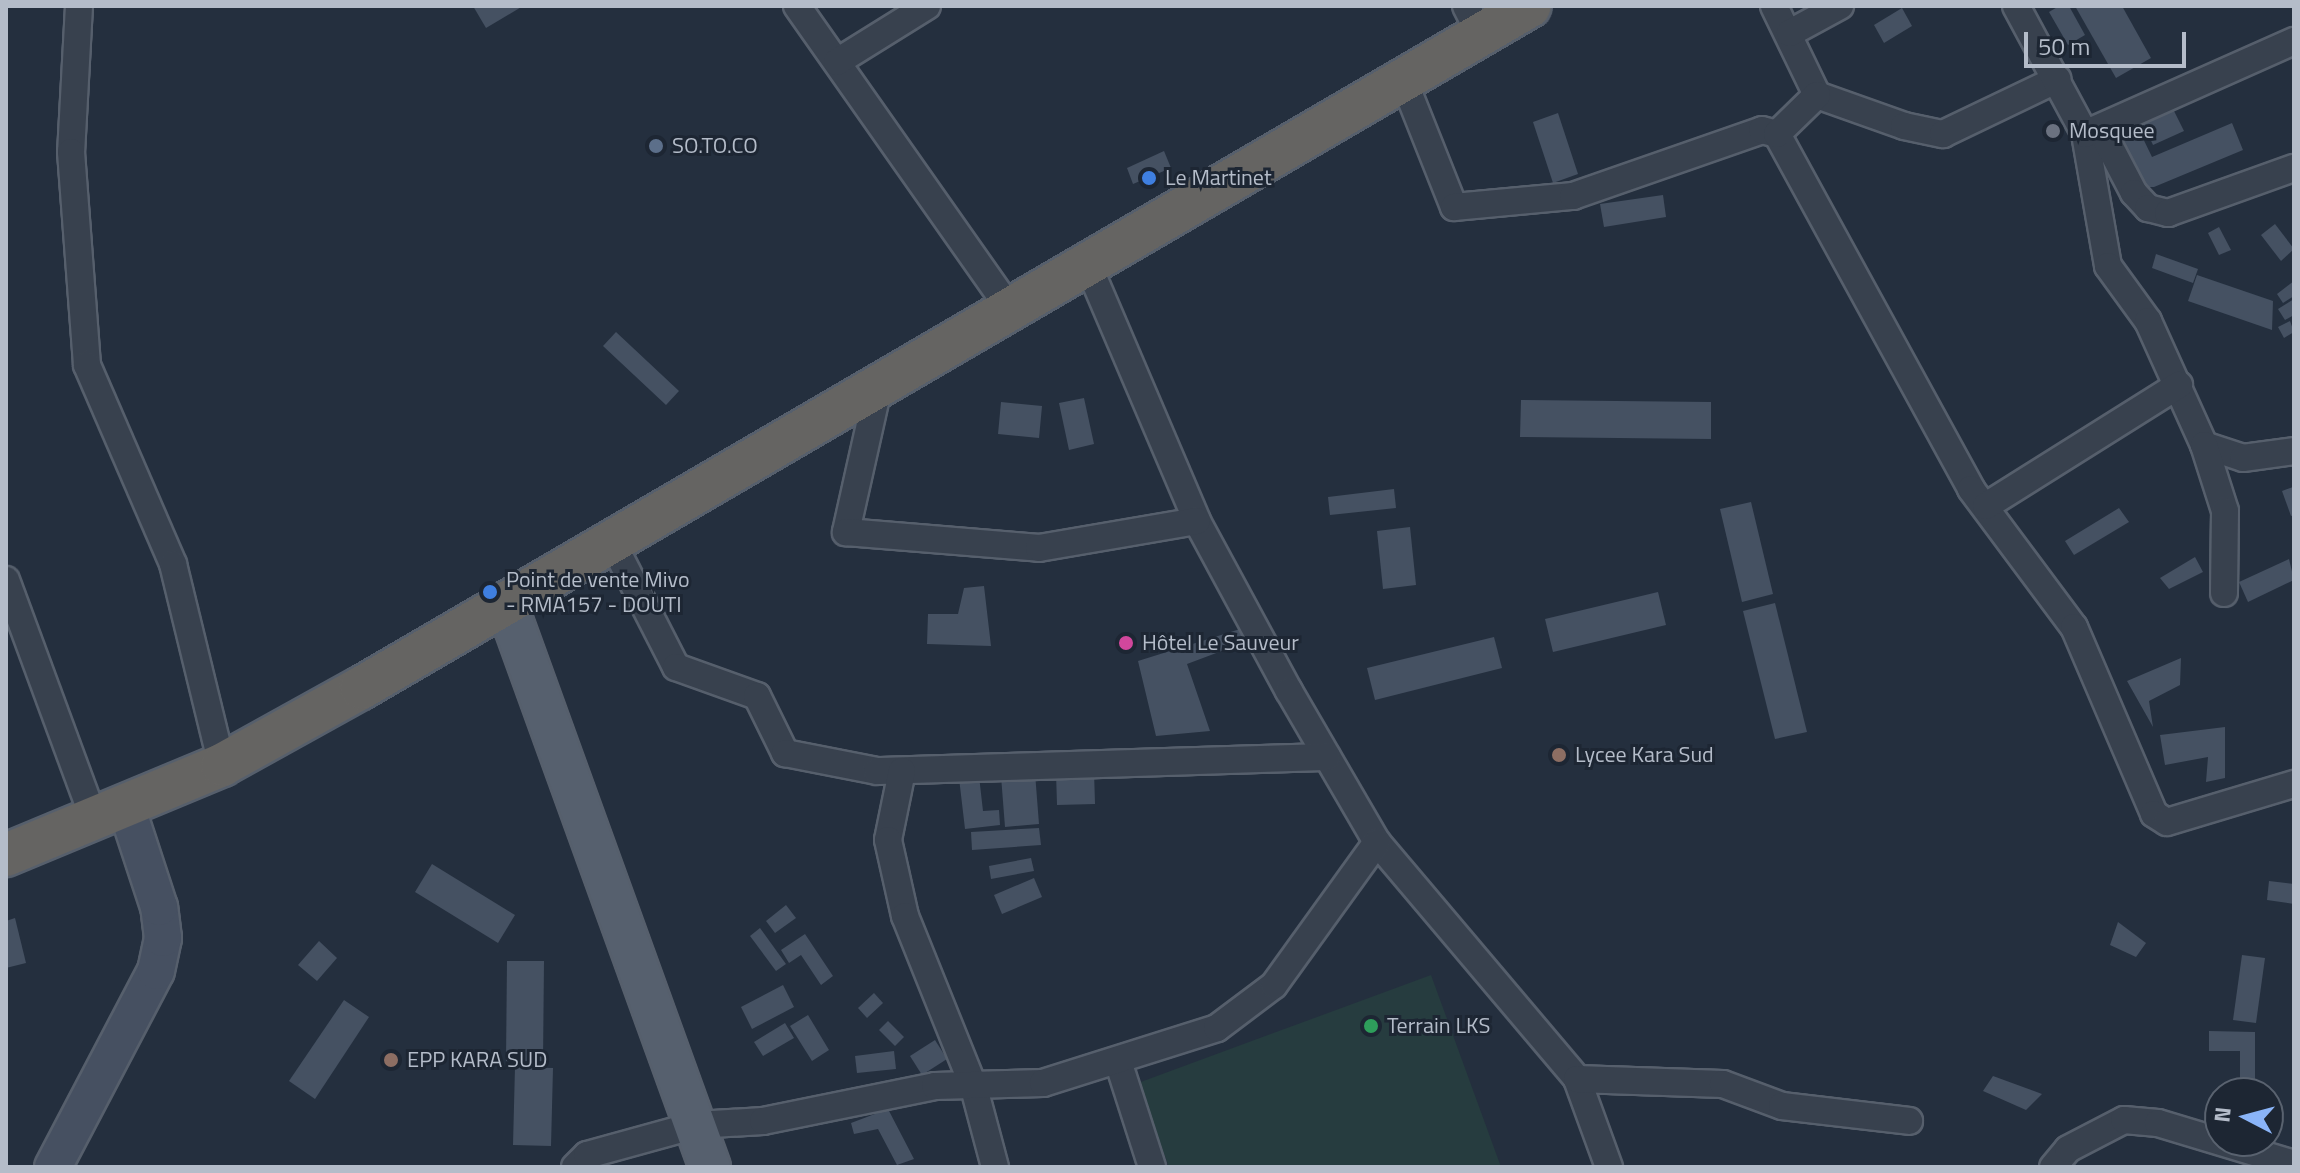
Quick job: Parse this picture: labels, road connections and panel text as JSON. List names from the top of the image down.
{
  "places": [
    "Mosquee",
    "SO.TO.CO",
    "Le Martinet",
    "Point de vente Mivo - RMA157 - DOUTI",
    "Hôtel Le Sauveur",
    "Lycee Kara Sud",
    "Terrain LKS",
    "EPP KARA SUD"
  ],
  "scale_bar": "50 m",
  "north": "left"
}
